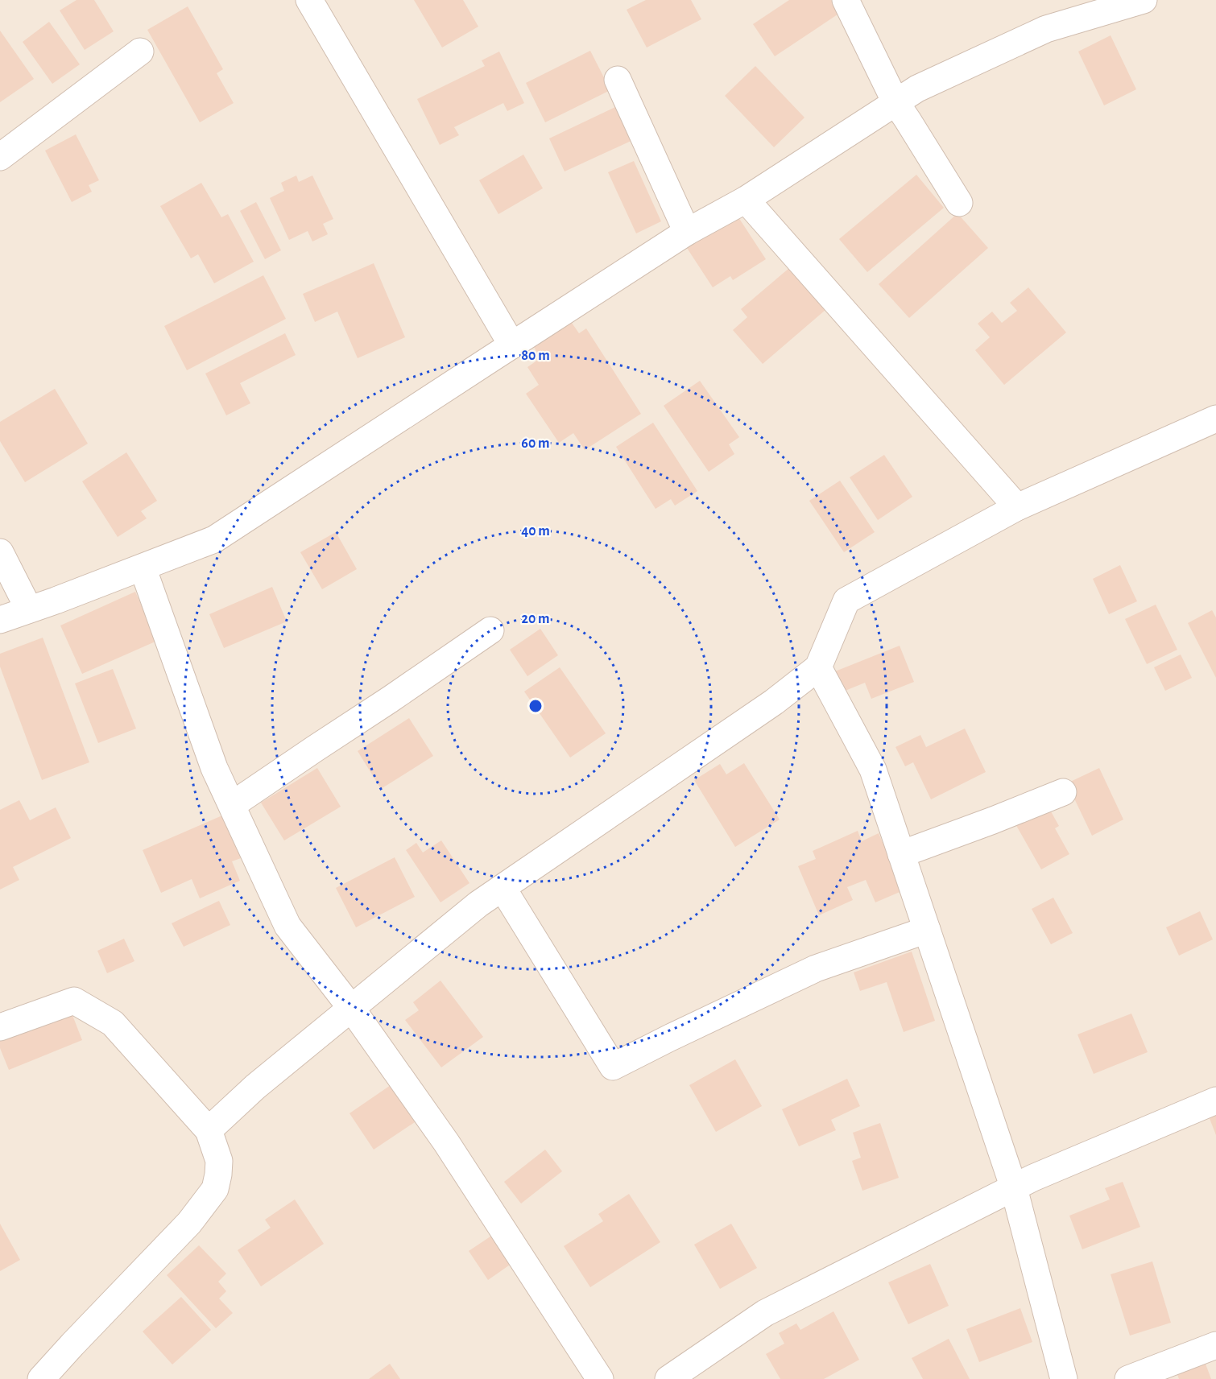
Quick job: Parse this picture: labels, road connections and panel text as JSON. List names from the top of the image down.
{
  "rings": [
    "80 m",
    "60 m",
    "40 m",
    "20 m"
  ]
}
